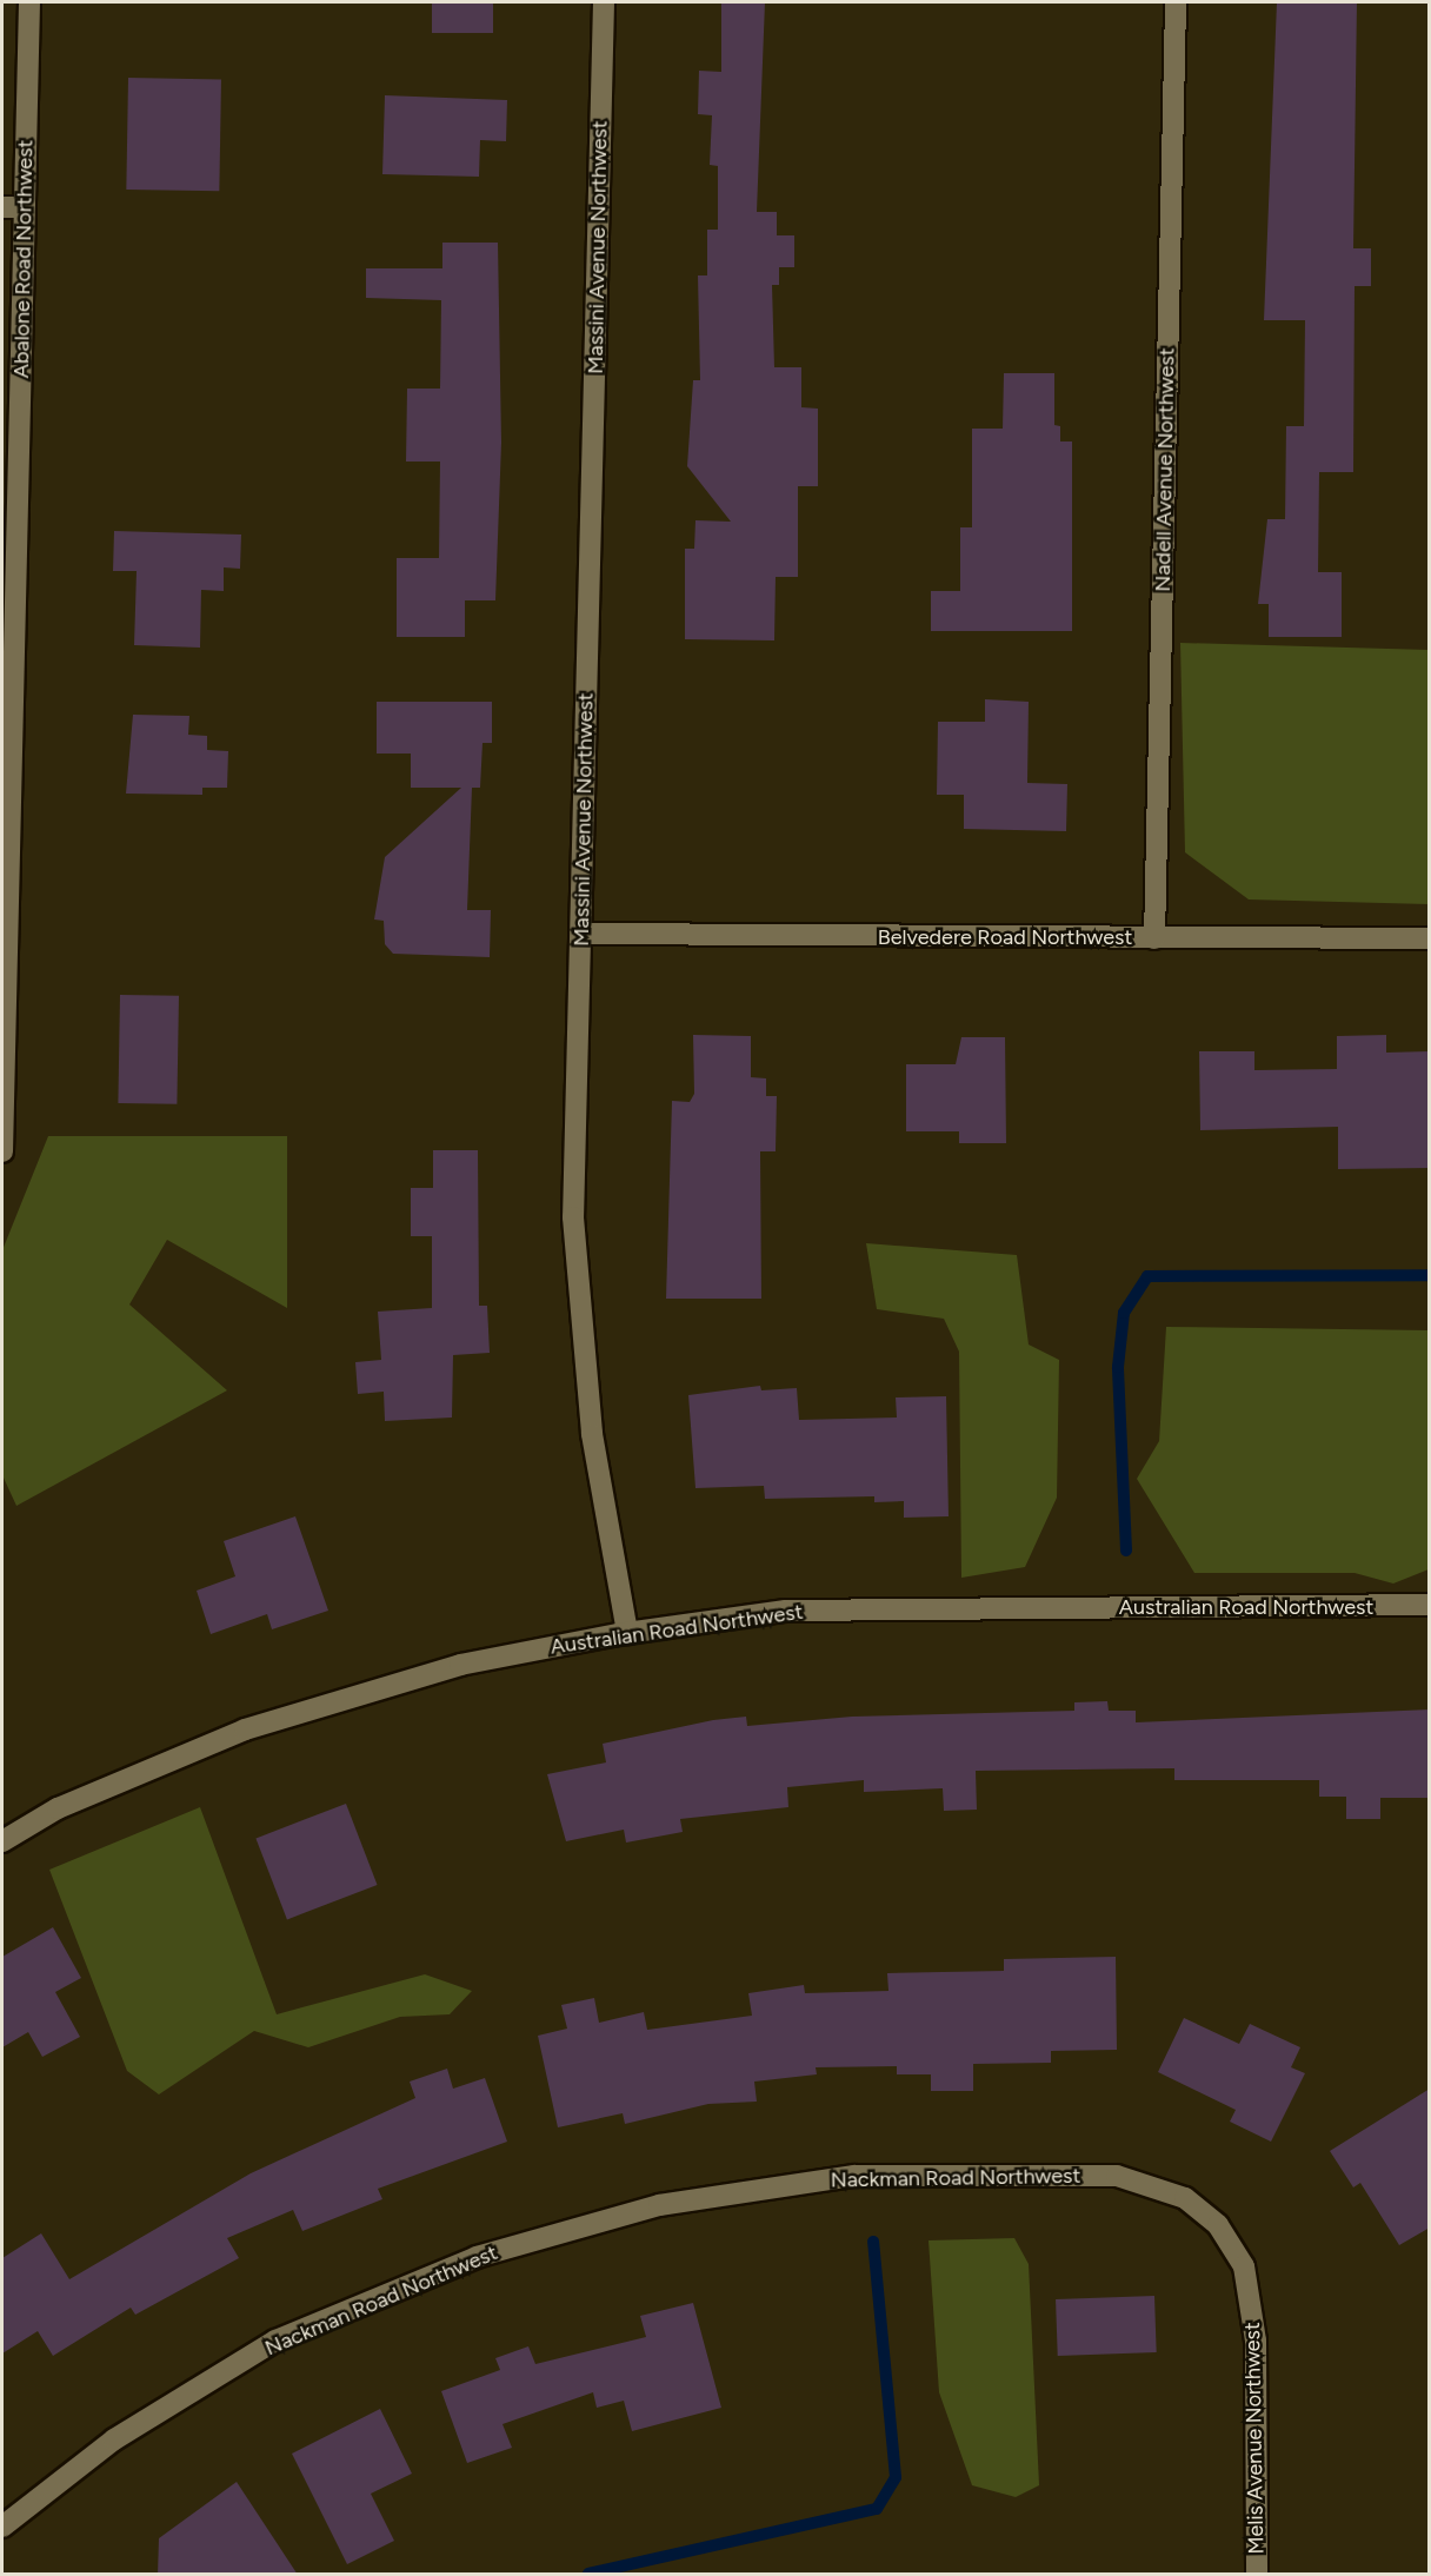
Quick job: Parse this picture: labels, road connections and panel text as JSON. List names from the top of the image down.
{
  "streets": {
    "street": [
      "Massini Avenue Northwest",
      "Abalone Road Northwest",
      "Nadell Avenue Northwest",
      "Belvedere Road Northwest",
      "Australian Road Northwest",
      "Nackman Road Northwest",
      "Melis Avenue Northwest"
    ]
  },
  "crossings": [
    ["Massini Avenue Northwest", "Belvedere Road Northwest"],
    ["Massini Avenue Northwest", "Australian Road Northwest"],
    ["Nadell Avenue Northwest", "Belvedere Road Northwest"],
    ["Nackman Road Northwest", "Melis Avenue Northwest"]
  ]
}
